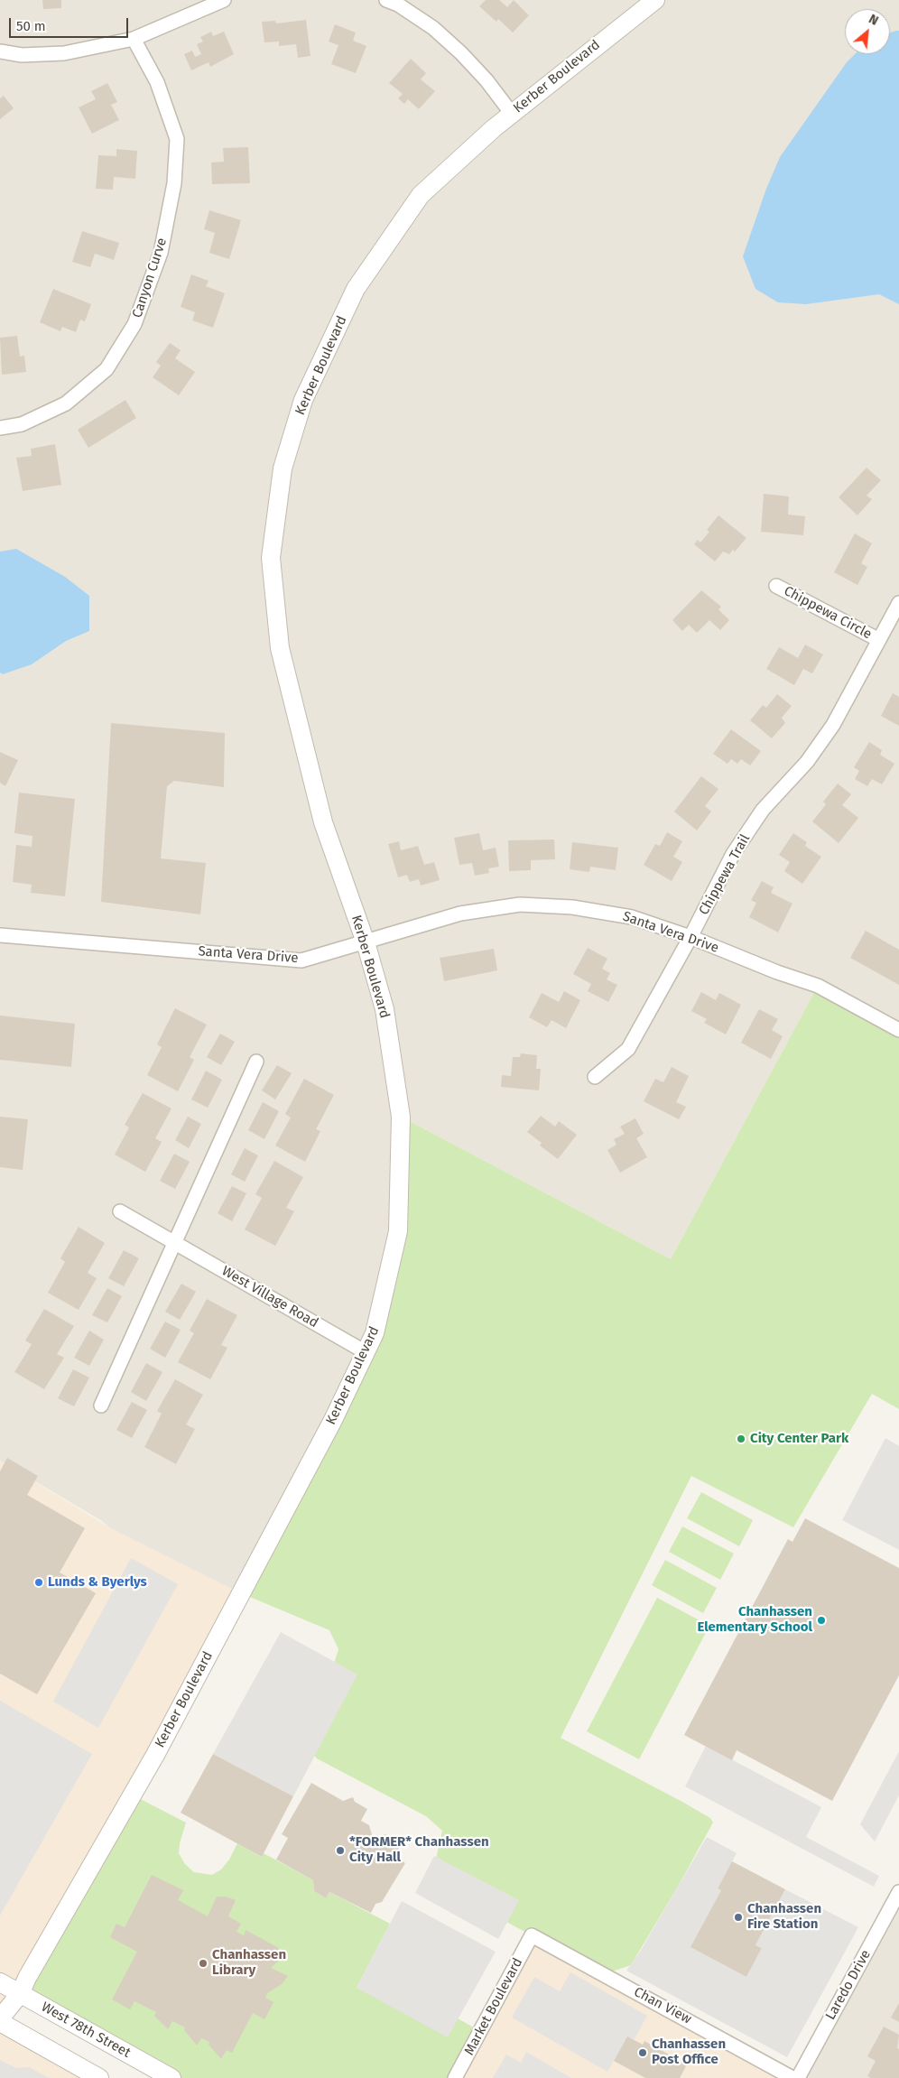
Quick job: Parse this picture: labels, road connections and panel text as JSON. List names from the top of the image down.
{
  "streets": {
    "street": [
      "Kerber Boulevard",
      "Canyon Curve",
      "Chippewa Circle",
      "Chippewa Trail",
      "Santa Vera Drive",
      "West Village Road",
      "Laredo Drive",
      "Chan View",
      "Market Boulevard",
      "West 78th Street"
    ]
  },
  "crossings": [
    ["Kerber Boulevard", "Santa Vera Drive"],
    ["Kerber Boulevard", "West Village Road"],
    ["Kerber Boulevard", "West 78th Street"],
    ["Chippewa Circle", "Chippewa Trail"],
    ["Chippewa Trail", "Santa Vera Drive"],
    ["Chan View", "Market Boulevard"]
  ],
  "places": [
    "City Center Park",
    "Lunds & Byerlys",
    "Chanhassen Elementary School",
    "*FORMER* Chanhassen City Hall",
    "Chanhassen Fire Station",
    "Chanhassen Library",
    "Chanhassen Post Office"
  ],
  "scale_bar": "50 m",
  "north": "top right"
}
